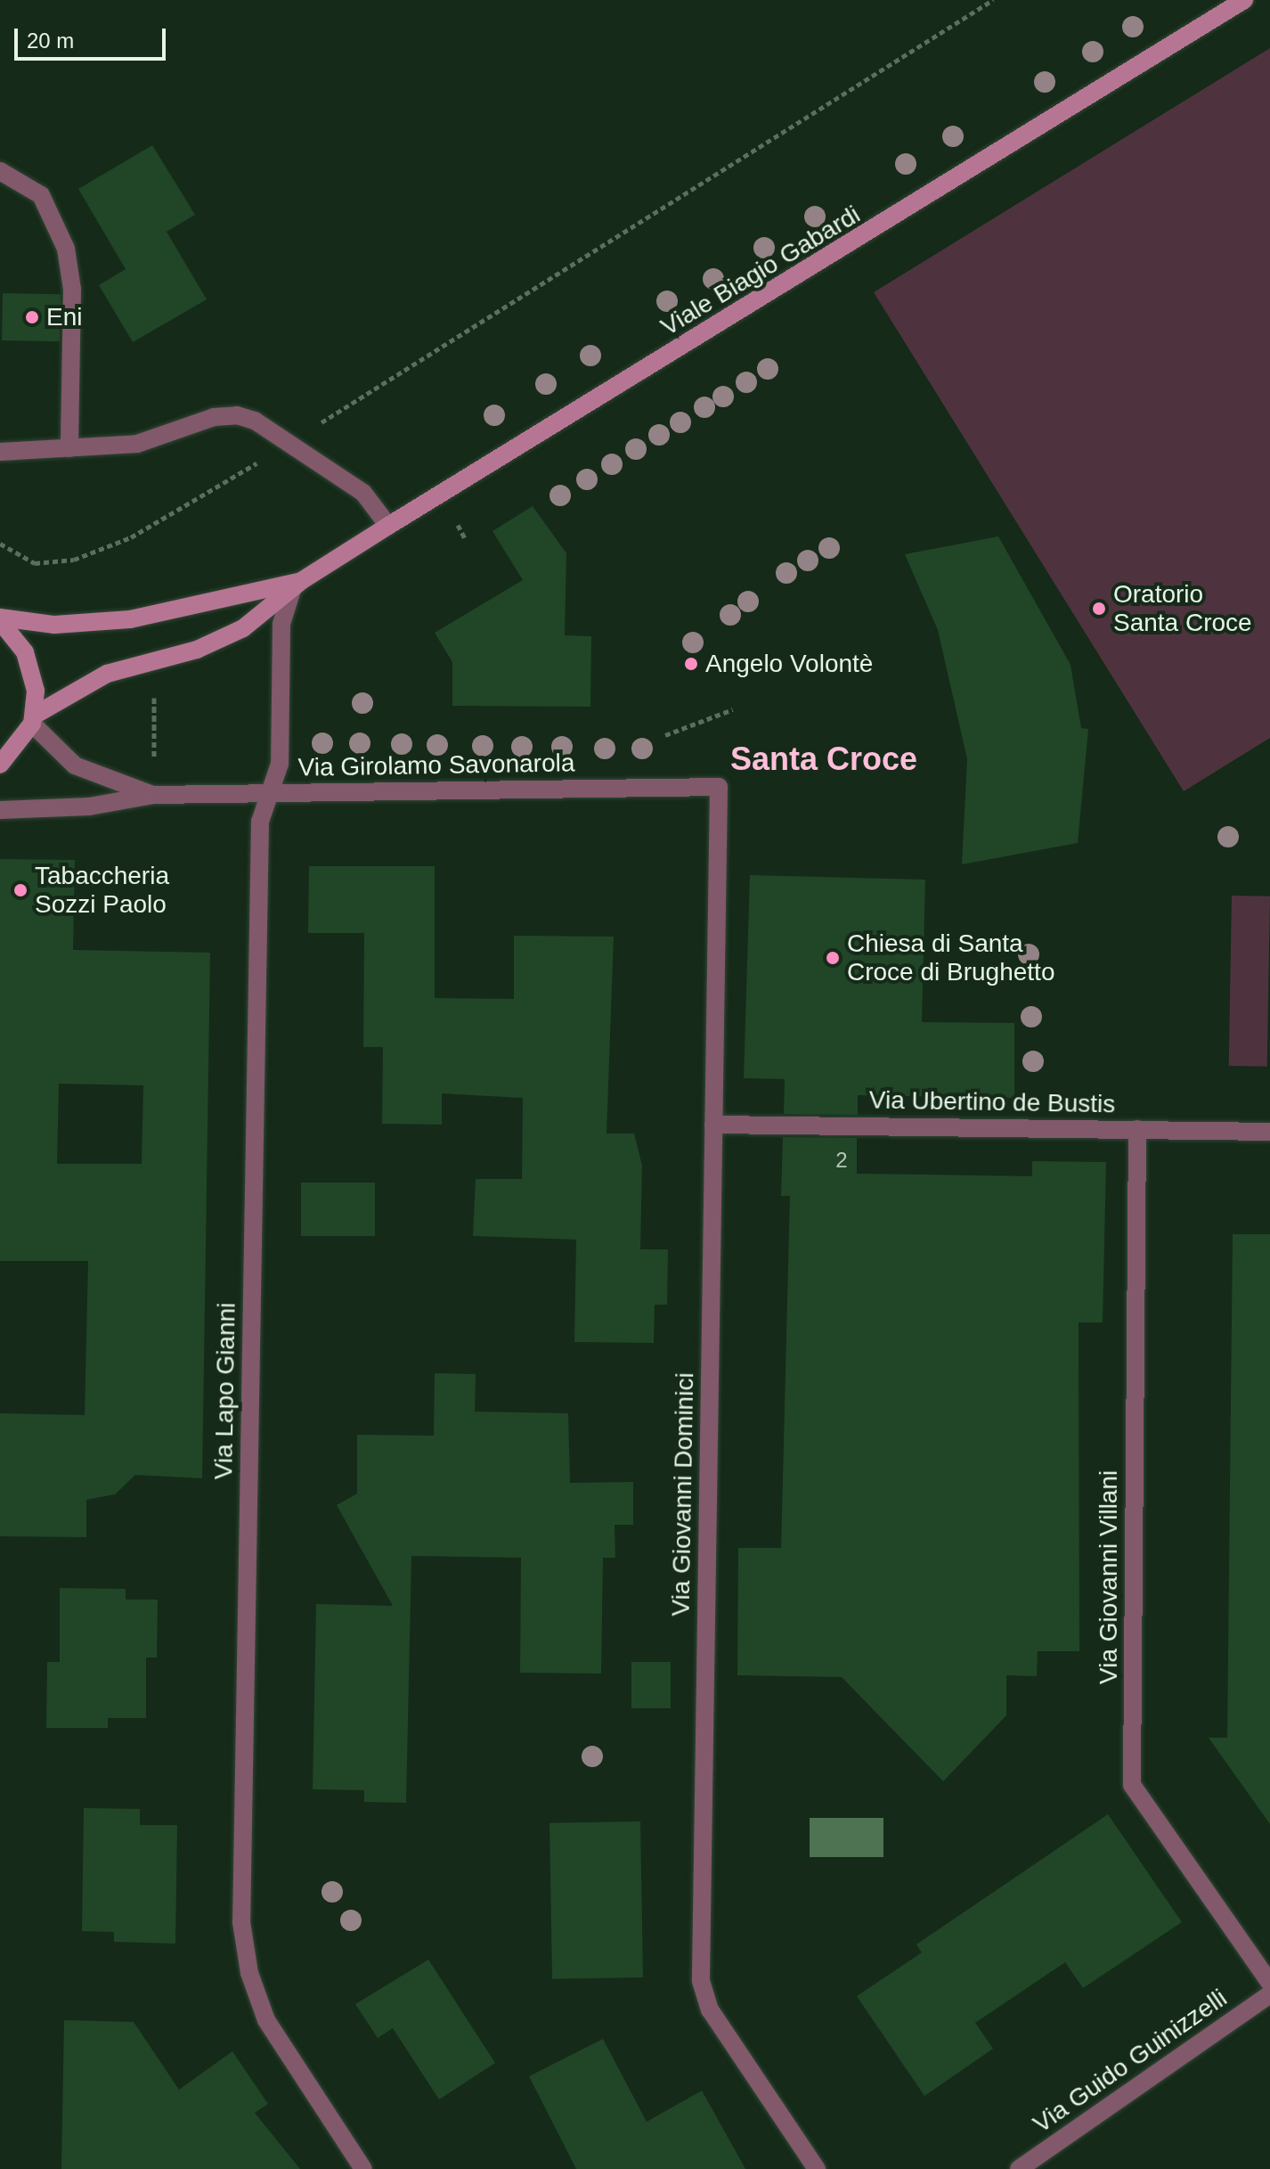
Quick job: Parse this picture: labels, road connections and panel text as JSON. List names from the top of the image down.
{
  "streets": {
    "street": [
      "Viale Biagio Gabardi",
      "Via Girolamo Savonarola",
      "Via Ubertino de Bustis",
      "Via Lapo Gianni",
      "Via Giovanni Dominici",
      "Via Giovanni Villani",
      "Via Guido Guinizzelli"
    ]
  },
  "crossings": [
    ["Viale Biagio Gabardi", "Via Girolamo Savonarola"],
    ["Viale Biagio Gabardi", "Via Lapo Gianni"],
    ["Via Girolamo Savonarola", "Via Lapo Gianni"],
    ["Via Girolamo Savonarola", "Via Giovanni Dominici"],
    ["Via Ubertino de Bustis", "Via Giovanni Dominici"],
    ["Via Ubertino de Bustis", "Via Giovanni Villani"]
  ],
  "districts": ["Santa Croce"],
  "places": [
    "Eni",
    "Oratorio Santa Croce",
    "Angelo Volontè",
    "Tabaccheria Sozzi Paolo",
    "Chiesa di Santa Croce di Brughetto"
  ],
  "house_numbers": ["2"],
  "scale_bar": "20 m"
}
